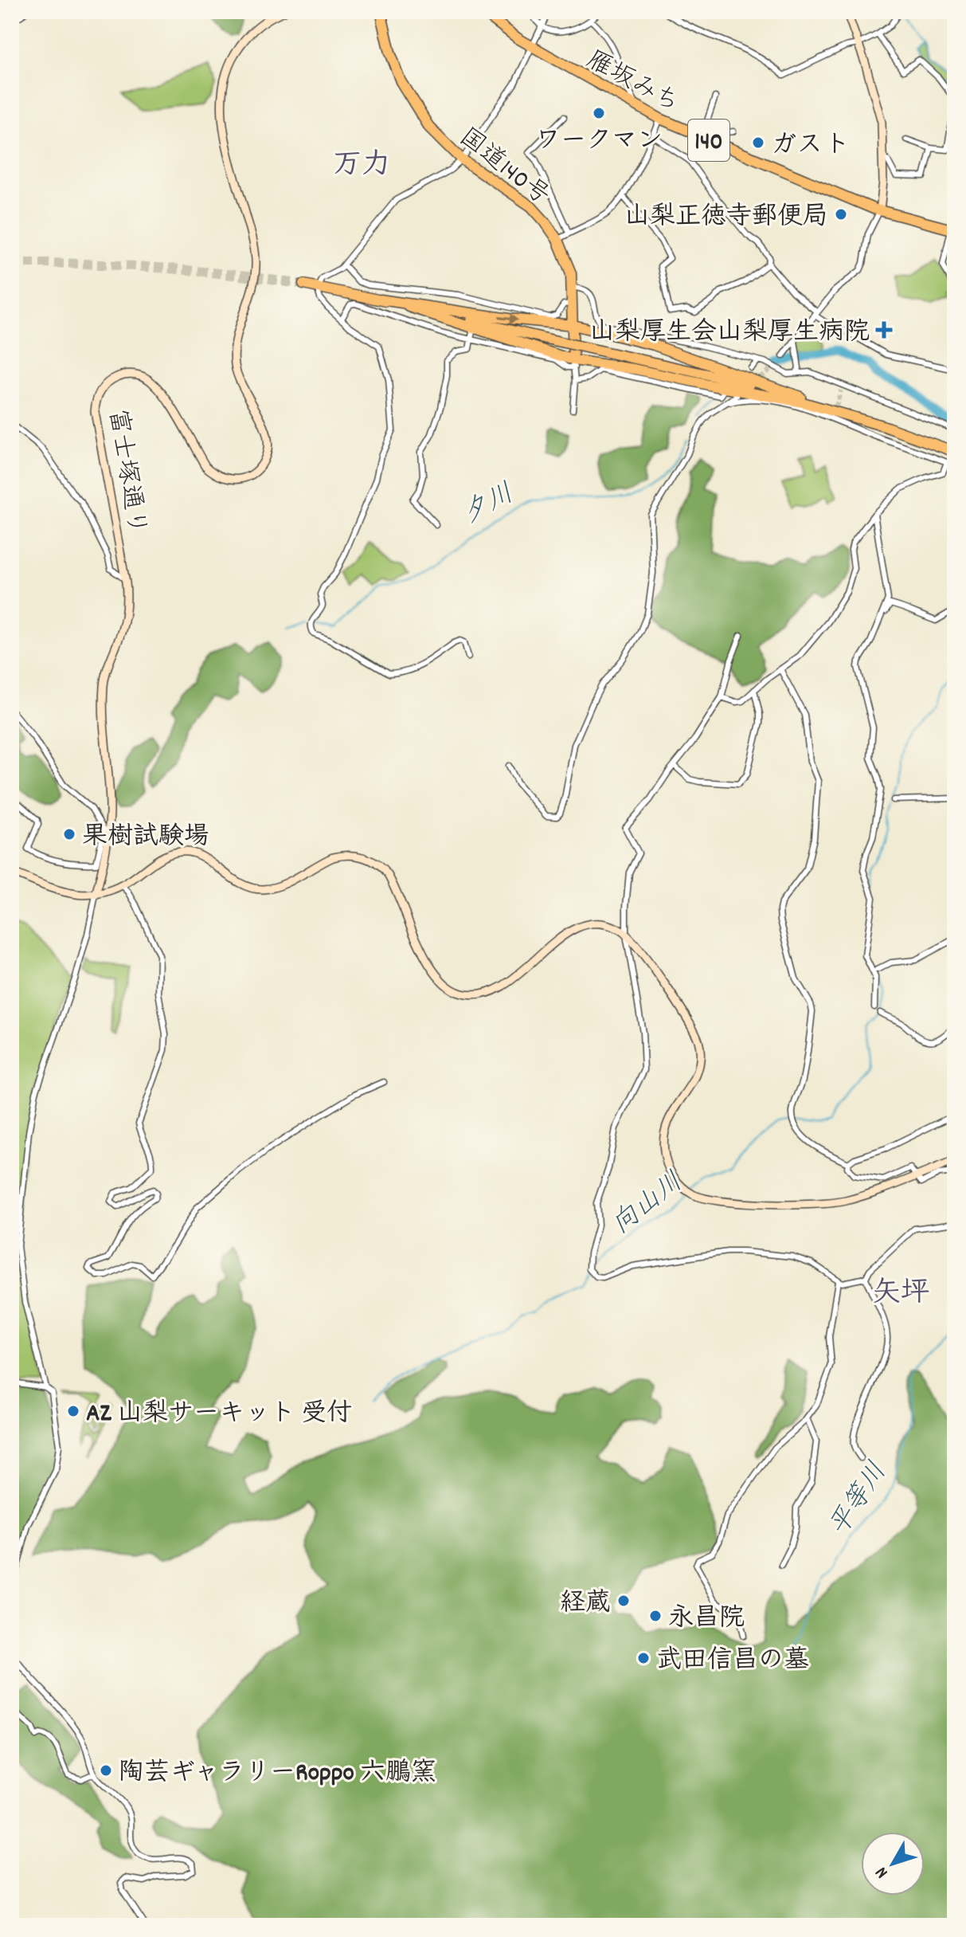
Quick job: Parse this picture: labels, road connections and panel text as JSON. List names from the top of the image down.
{
  "streets": {
    "highway": ["雁坂みち", "140", "国道140号"],
    "street": ["富士塚通り"]
  },
  "districts": ["万力", "矢坪"],
  "water": ["夕川", "向山川", "平等川"],
  "places": {
    "other": [
      "ワークマン",
      "ガスト",
      "山梨正徳寺郵便局",
      "果樹試験場",
      "AZ 山梨サーキット 受付",
      "経蔵",
      "永昌院",
      "武田信昌の墓",
      "陶芸ギャラリーRoppo 六鵬窯"
    ],
    "health": ["山梨厚生会山梨厚生病院"]
  },
  "north": "bottom left"
}
